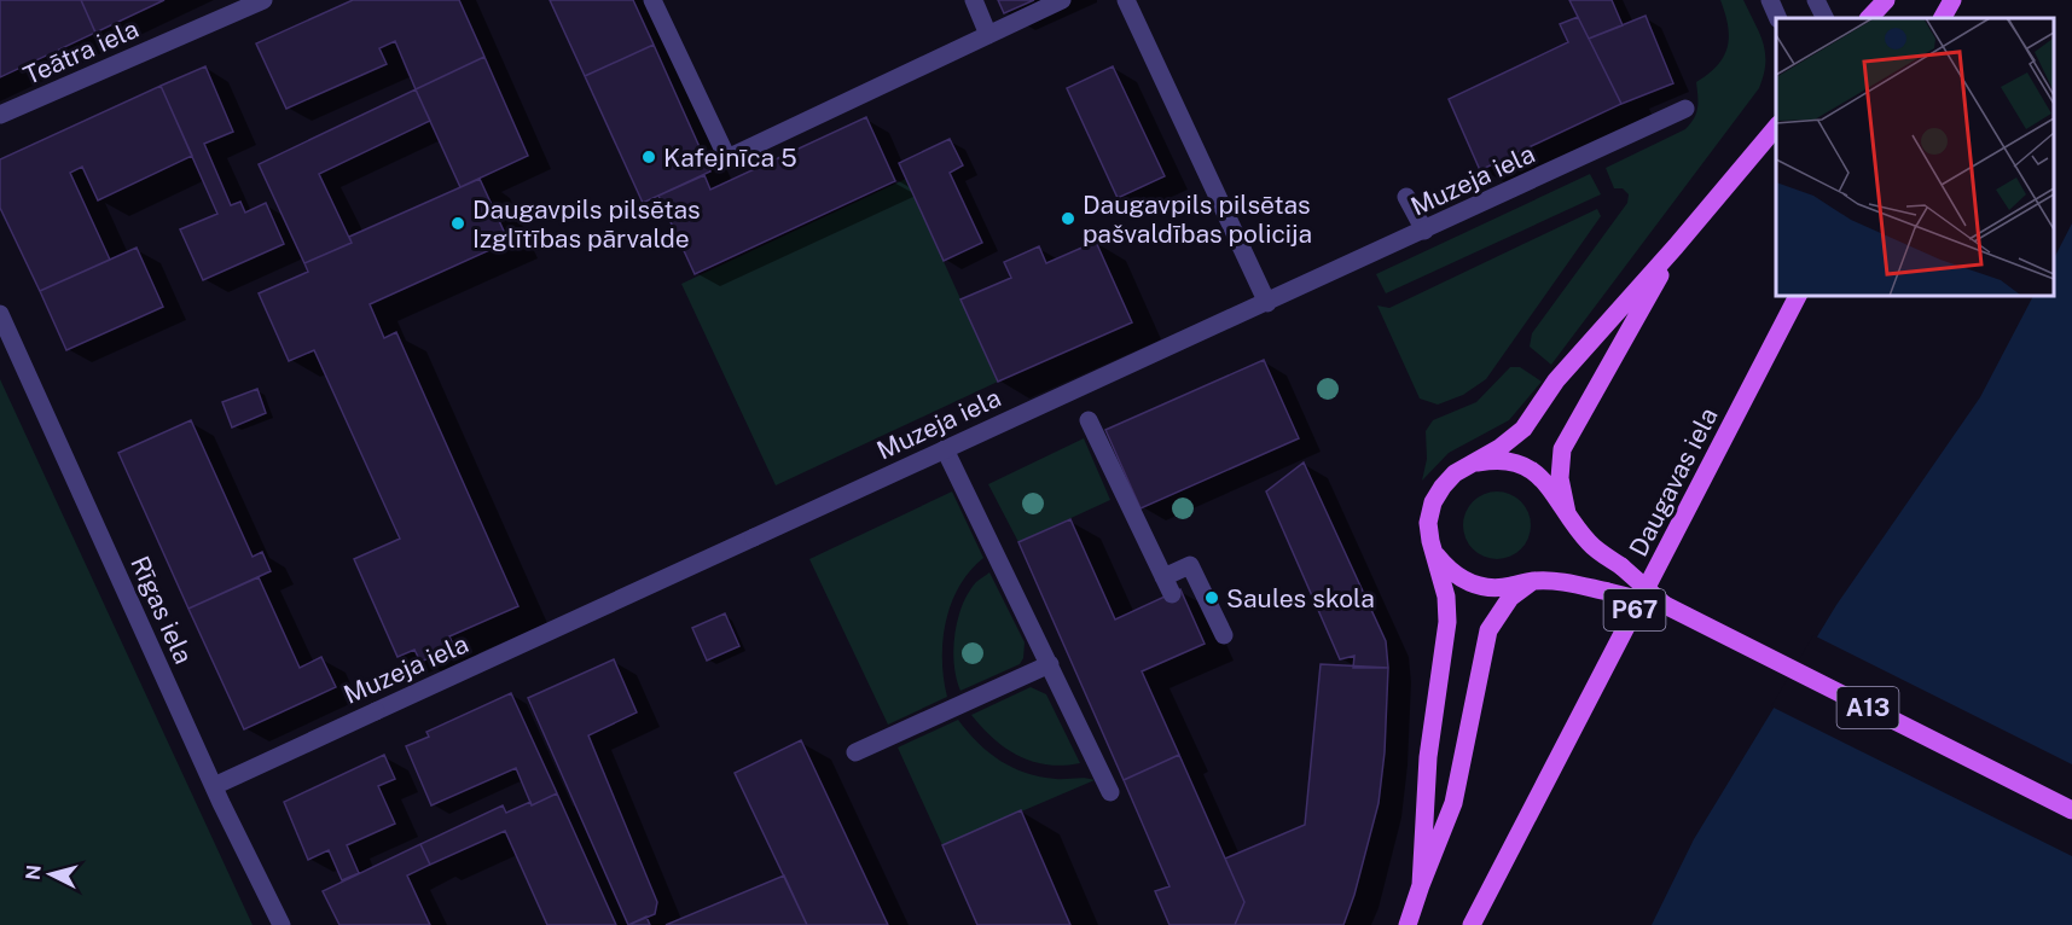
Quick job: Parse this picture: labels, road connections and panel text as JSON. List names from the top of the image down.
{
  "streets": {
    "main road": ["Daugavas iela", "P67", "A13"],
    "street": ["Teātra iela", "Muzeja iela", "Rīgas iela"]
  },
  "crossings": [
    ["Muzeja iela", "Rīgas iela"],
    ["Daugavas iela", "A13"]
  ],
  "places": [
    "Kafejnīca 5",
    "Daugavpils pilsētas pašvaldības policija",
    "Daugavpils pilsētas Izglītības pārvalde",
    "Saules skola"
  ],
  "north": "left"
}
